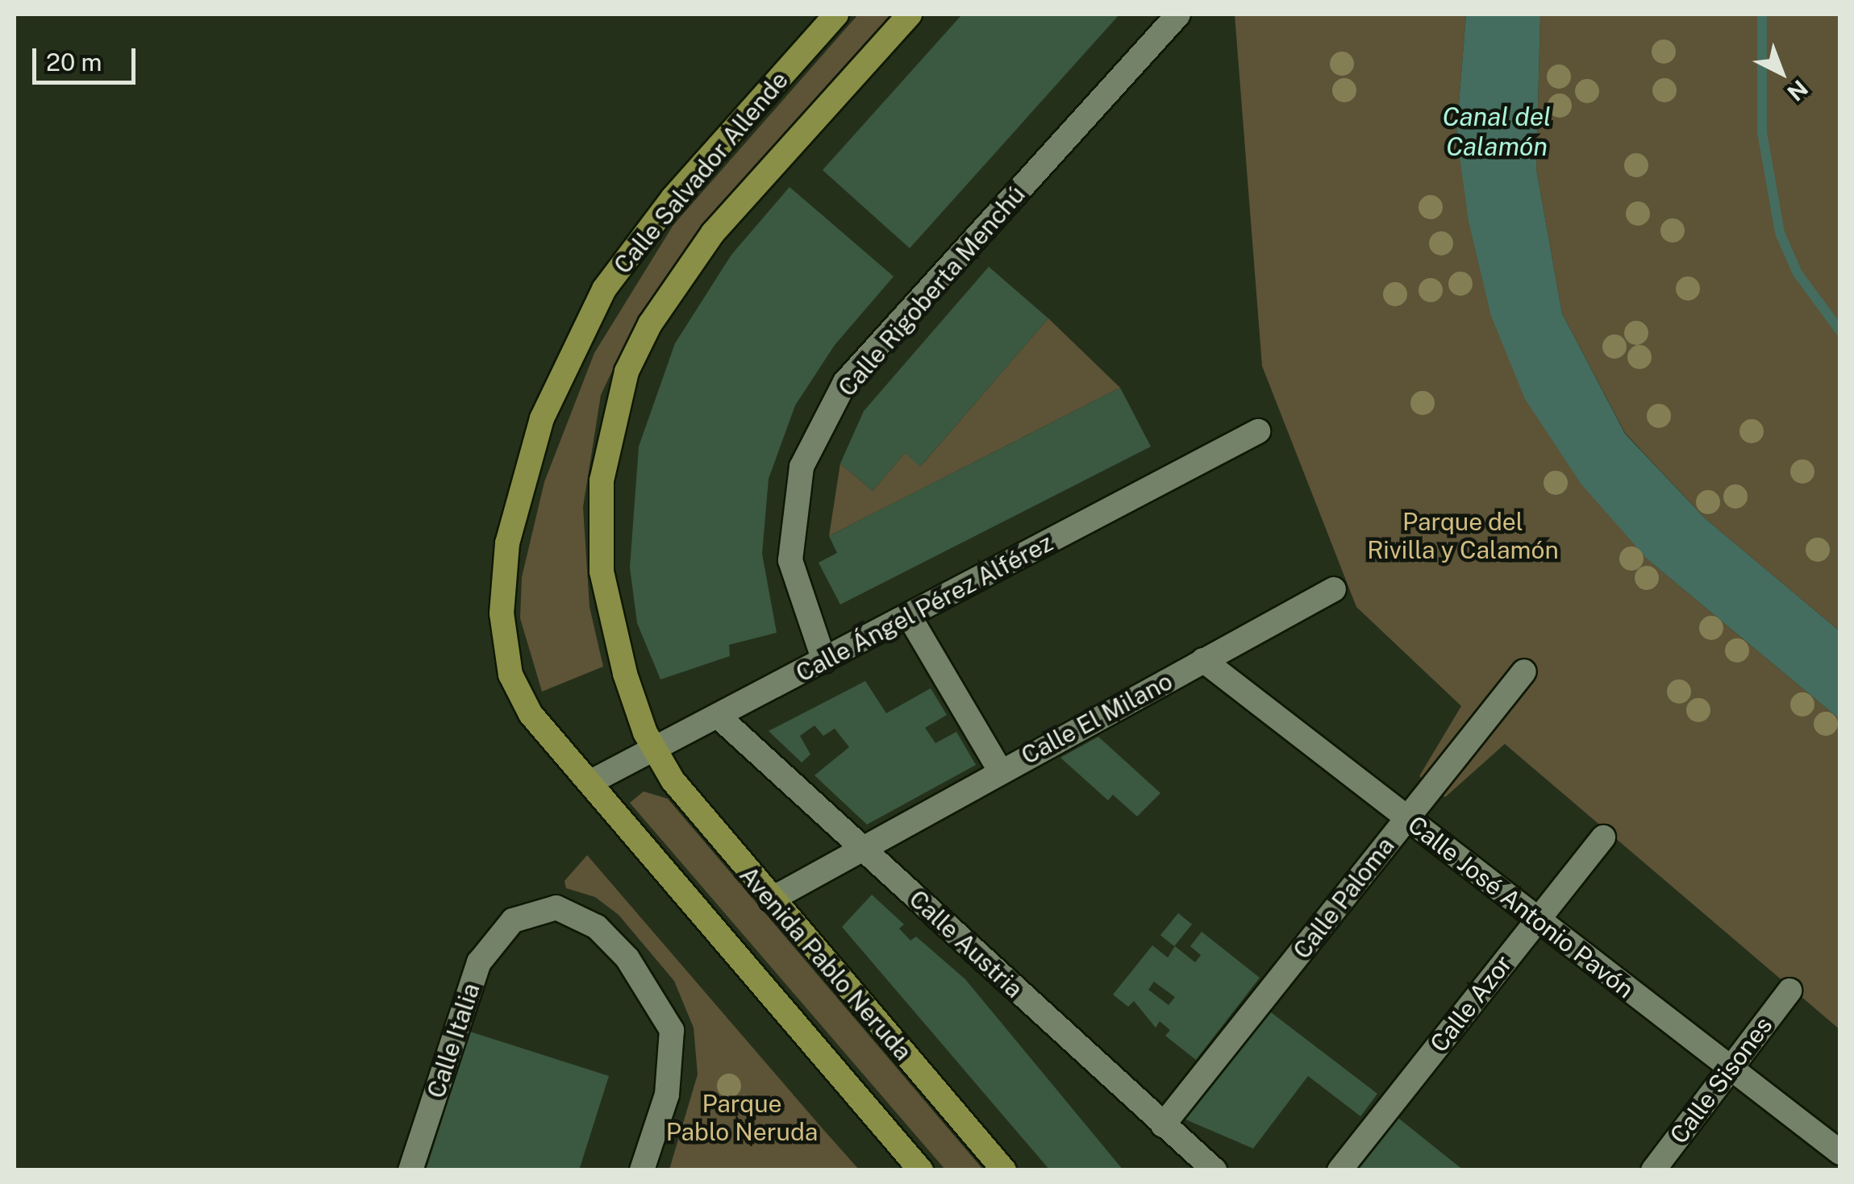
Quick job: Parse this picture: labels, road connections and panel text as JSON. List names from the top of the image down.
{
  "streets": {
    "main road": ["Calle Salvador Allende", "Avenida Pablo Neruda"],
    "street": [
      "Calle Rigoberta Menchú",
      "Calle Ángel Pérez Alférez",
      "Calle El Milano",
      "Calle Paloma",
      "Calle José Antonio Pavón",
      "Calle Austria",
      "Calle Azor",
      "Calle Italia",
      "Calle Sisones"
    ]
  },
  "crossings": [
    ["Calle Salvador Allende", "Calle Ángel Pérez Alférez"],
    ["Calle Salvador Allende", "Avenida Pablo Neruda"],
    ["Calle Rigoberta Menchú", "Calle Ángel Pérez Alférez"],
    ["Calle Ángel Pérez Alférez", "Calle Austria"],
    ["Calle Ángel Pérez Alférez", "Avenida Pablo Neruda"],
    ["Calle El Milano", "Calle José Antonio Pavón"],
    ["Calle El Milano", "Calle Austria"],
    ["Calle El Milano", "Avenida Pablo Neruda"],
    ["Calle Paloma", "Calle José Antonio Pavón"],
    ["Calle Paloma", "Calle Austria"],
    ["Calle José Antonio Pavón", "Calle Azor"],
    ["Calle José Antonio Pavón", "Calle Sisones"]
  ],
  "water": ["Canal del Calamón"],
  "parks": ["Parque del Rivilla y Calamón", "Parque Pablo Neruda"],
  "scale_bar": "20 m",
  "north": "bottom right"
}
